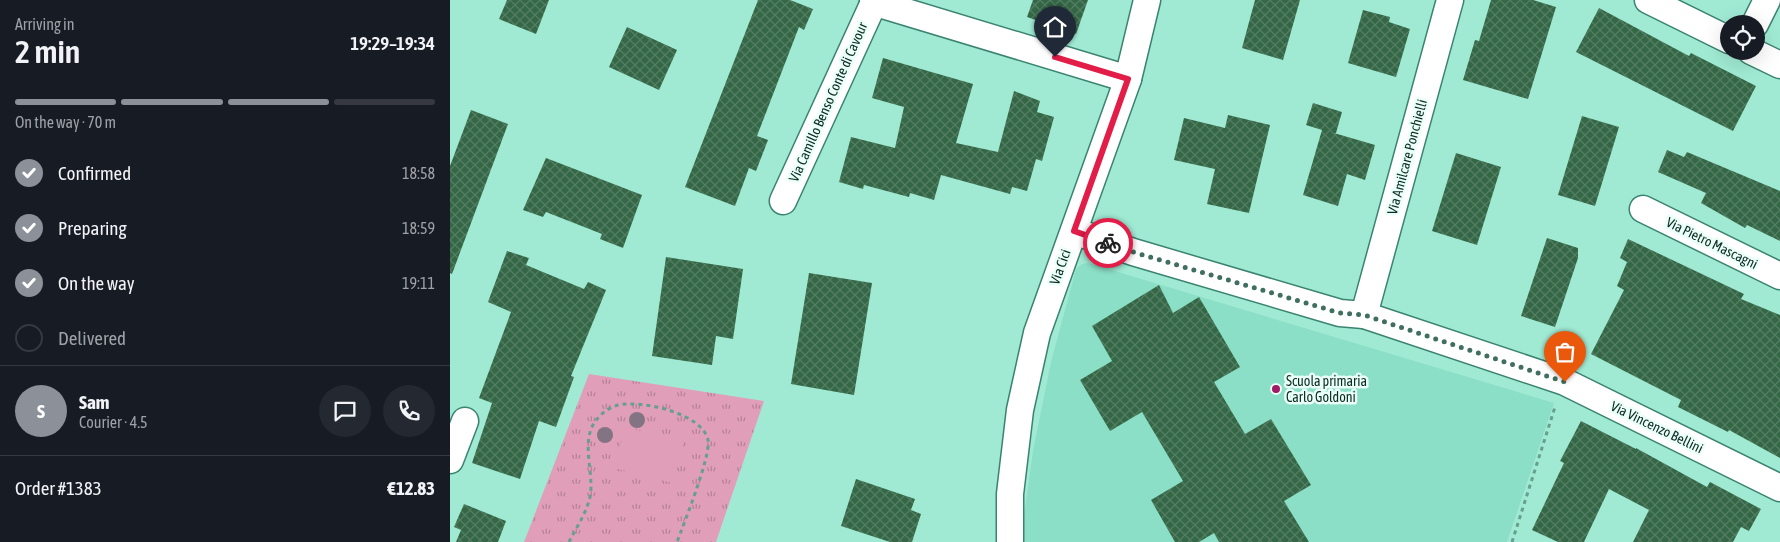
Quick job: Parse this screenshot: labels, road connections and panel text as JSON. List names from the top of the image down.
{
  "streets": {
    "street": [
      "Via Camillo Benso Conte di Cavour",
      "Via Amilcare Ponchielli",
      "Via Pietro Mascagni",
      "Via Cici",
      "Via Vincenzo Bellini"
    ]
  },
  "crossings": [
    ["Via Camillo Benso Conte di Cavour", "Via Cici"],
    ["Via Amilcare Ponchielli", "Via Vincenzo Bellini"],
    ["Via Cici", "Via Vincenzo Bellini"]
  ],
  "places": ["Scuola primaria Carlo Goldoni"],
  "page": {
    "heading": ["2 min", "Arriving in", "19:29–19:34"],
    "panel": [
      "Sam",
      "Courier · 4.5",
      "Order #1383",
      "€12.83"
    ],
    "bar": "On the way · 70 m",
    "list": [
      ["Confirmed", "18:58"],
      ["Preparing", "18:59"],
      ["On the way", "19:11"],
      "Delivered"
    ],
    "round": "S"
  }
}
